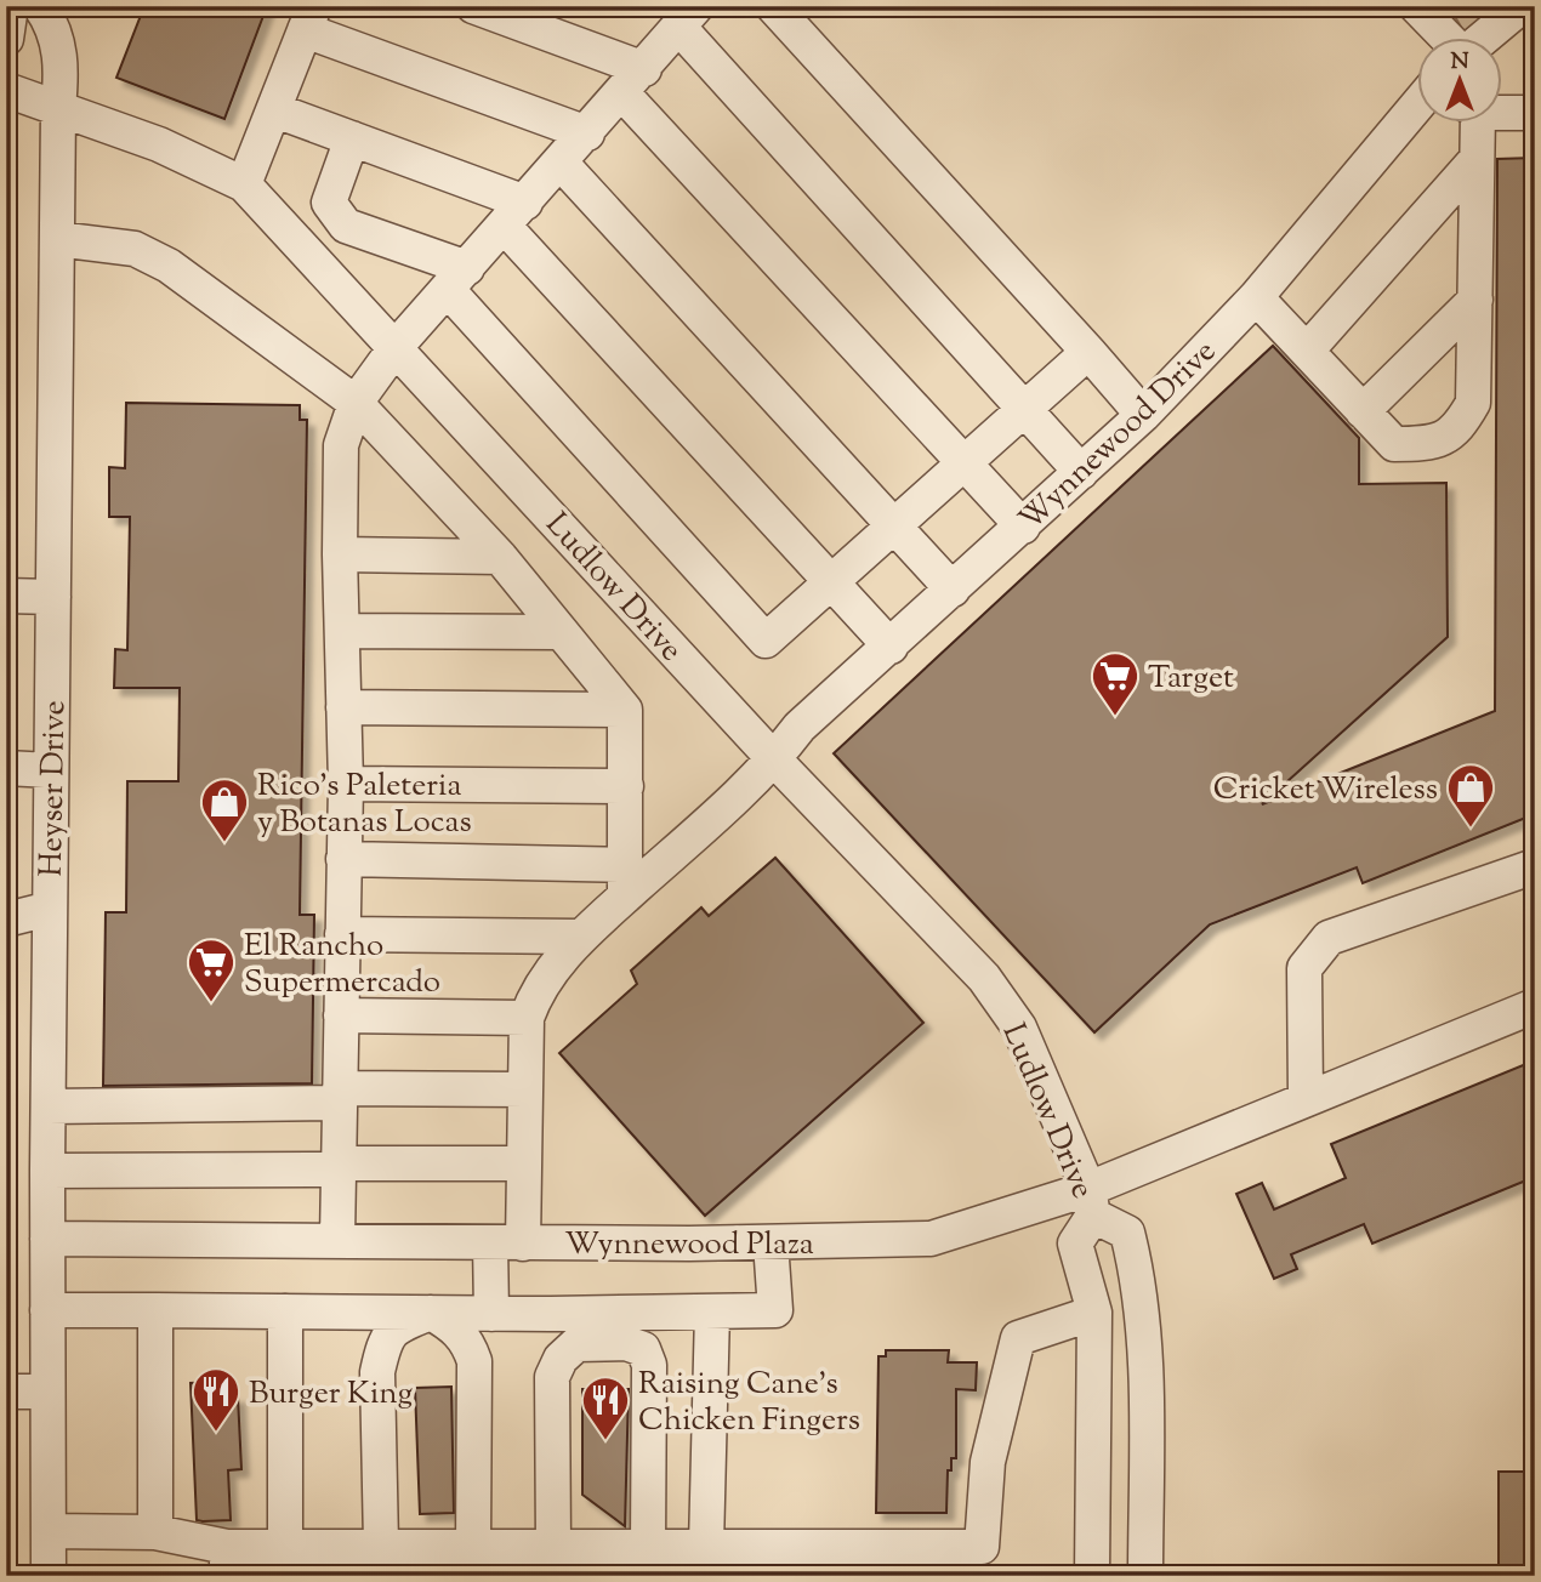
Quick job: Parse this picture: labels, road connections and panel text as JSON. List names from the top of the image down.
{
  "streets": {
    "street": [
      "Wynnewood Drive",
      "Ludlow Drive",
      "Heyser Drive",
      "Wynnewood Plaza"
    ]
  },
  "crossings": [
    ["Wynnewood Drive", "Ludlow Drive"],
    ["Ludlow Drive", "Heyser Drive"],
    ["Ludlow Drive", "Wynnewood Plaza"],
    ["Heyser Drive", "Wynnewood Plaza"]
  ],
  "places": {
    "supermarket": ["Target", "El Rancho Supermercado"],
    "shop": ["Cricket Wireless", "Rico's Paleteria y Botanas Locas"],
    "restaurant": ["Burger King", "Raising Cane's Chicken Fingers"]
  },
  "north": "top"
}
